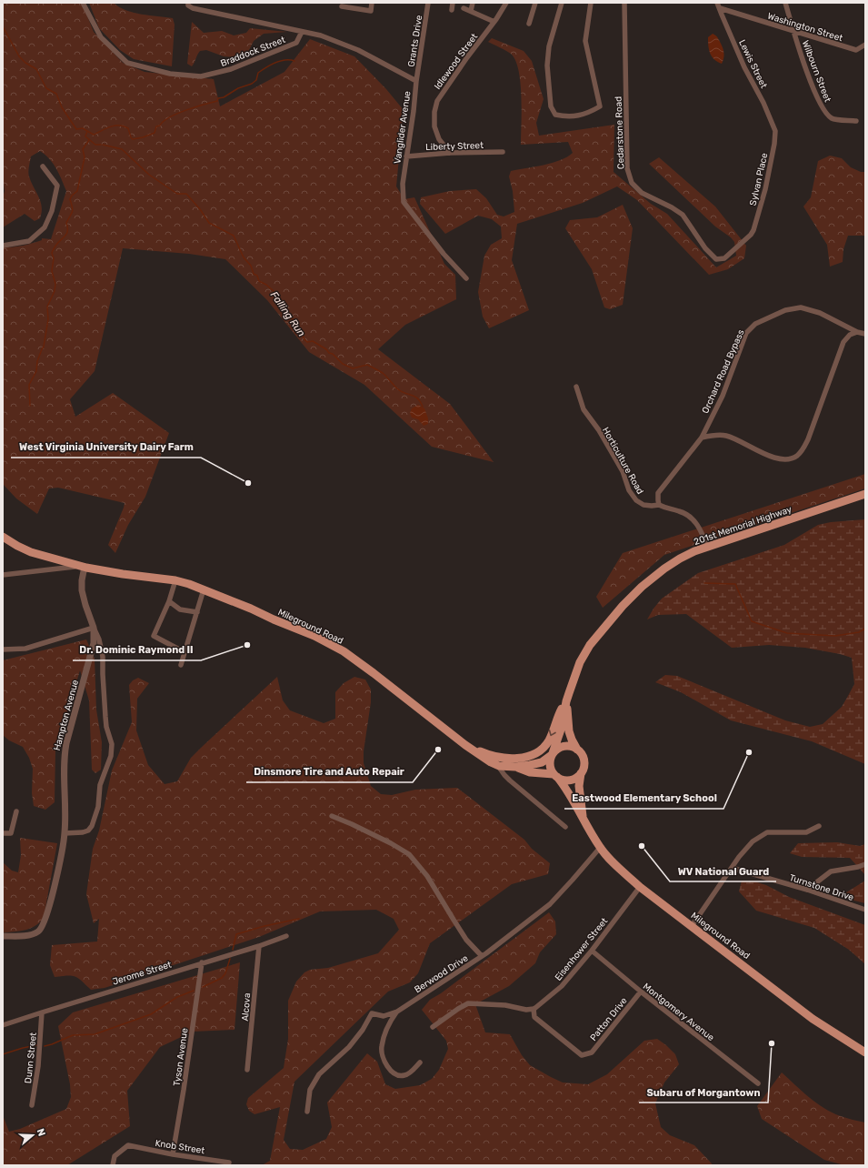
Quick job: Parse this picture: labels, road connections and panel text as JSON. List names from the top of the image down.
{
  "streets": {
    "main road": ["201st Memorial Highway", "Mileground Road"],
    "street": [
      "Washington Street",
      "Grants Drive",
      "Braddock Street",
      "Idlewood Street",
      "Lewis Street",
      "Wilbourn Street",
      "Vanglider Avenue",
      "Cedarstone Road",
      "Liberty Street",
      "Sylvan Place",
      "Orchard Road Bypass",
      "Horticulture Road",
      "Hampton Avenue",
      "Turnstone Drive",
      "Eisenhower Street",
      "Jerome Street",
      "Berwood Drive",
      "Alcova",
      "Montgomery Avenue",
      "Patton Drive",
      "Tyson Avenue",
      "Dunn Street",
      "Knob Street"
    ]
  },
  "crossings": [
    ["Washington Street", "Lewis Street"],
    ["Washington Street", "Wilbourn Street"],
    ["Grants Drive", "Vanglider Avenue"],
    ["Braddock Street", "Vanglider Avenue"],
    ["Idlewood Street", "Liberty Street"],
    ["Lewis Street", "Sylvan Place"],
    ["Vanglider Avenue", "Liberty Street"],
    ["Cedarstone Road", "Sylvan Place"],
    ["Orchard Road Bypass", "Horticulture Road"],
    ["201st Memorial Highway", "Mileground Road"],
    ["Mileground Road", "Hampton Avenue"],
    ["Mileground Road", "Eisenhower Street"],
    ["Mileground Road", "Berwood Drive"],
    ["Eisenhower Street", "Montgomery Avenue"],
    ["Eisenhower Street", "Patton Drive"],
    ["Jerome Street", "Alcova"],
    ["Jerome Street", "Tyson Avenue"],
    ["Jerome Street", "Dunn Street"],
    ["Montgomery Avenue", "Patton Drive"],
    ["Tyson Avenue", "Knob Street"]
  ],
  "water": ["Falling Run"],
  "places": [
    "West Virginia University Dairy Farm",
    "Dr. Dominic Raymond II",
    "Dinsmore Tire and Auto Repair",
    "Eastwood Elementary School",
    "WV National Guard",
    "Subaru of Morgantown"
  ],
  "north": "right"
}
